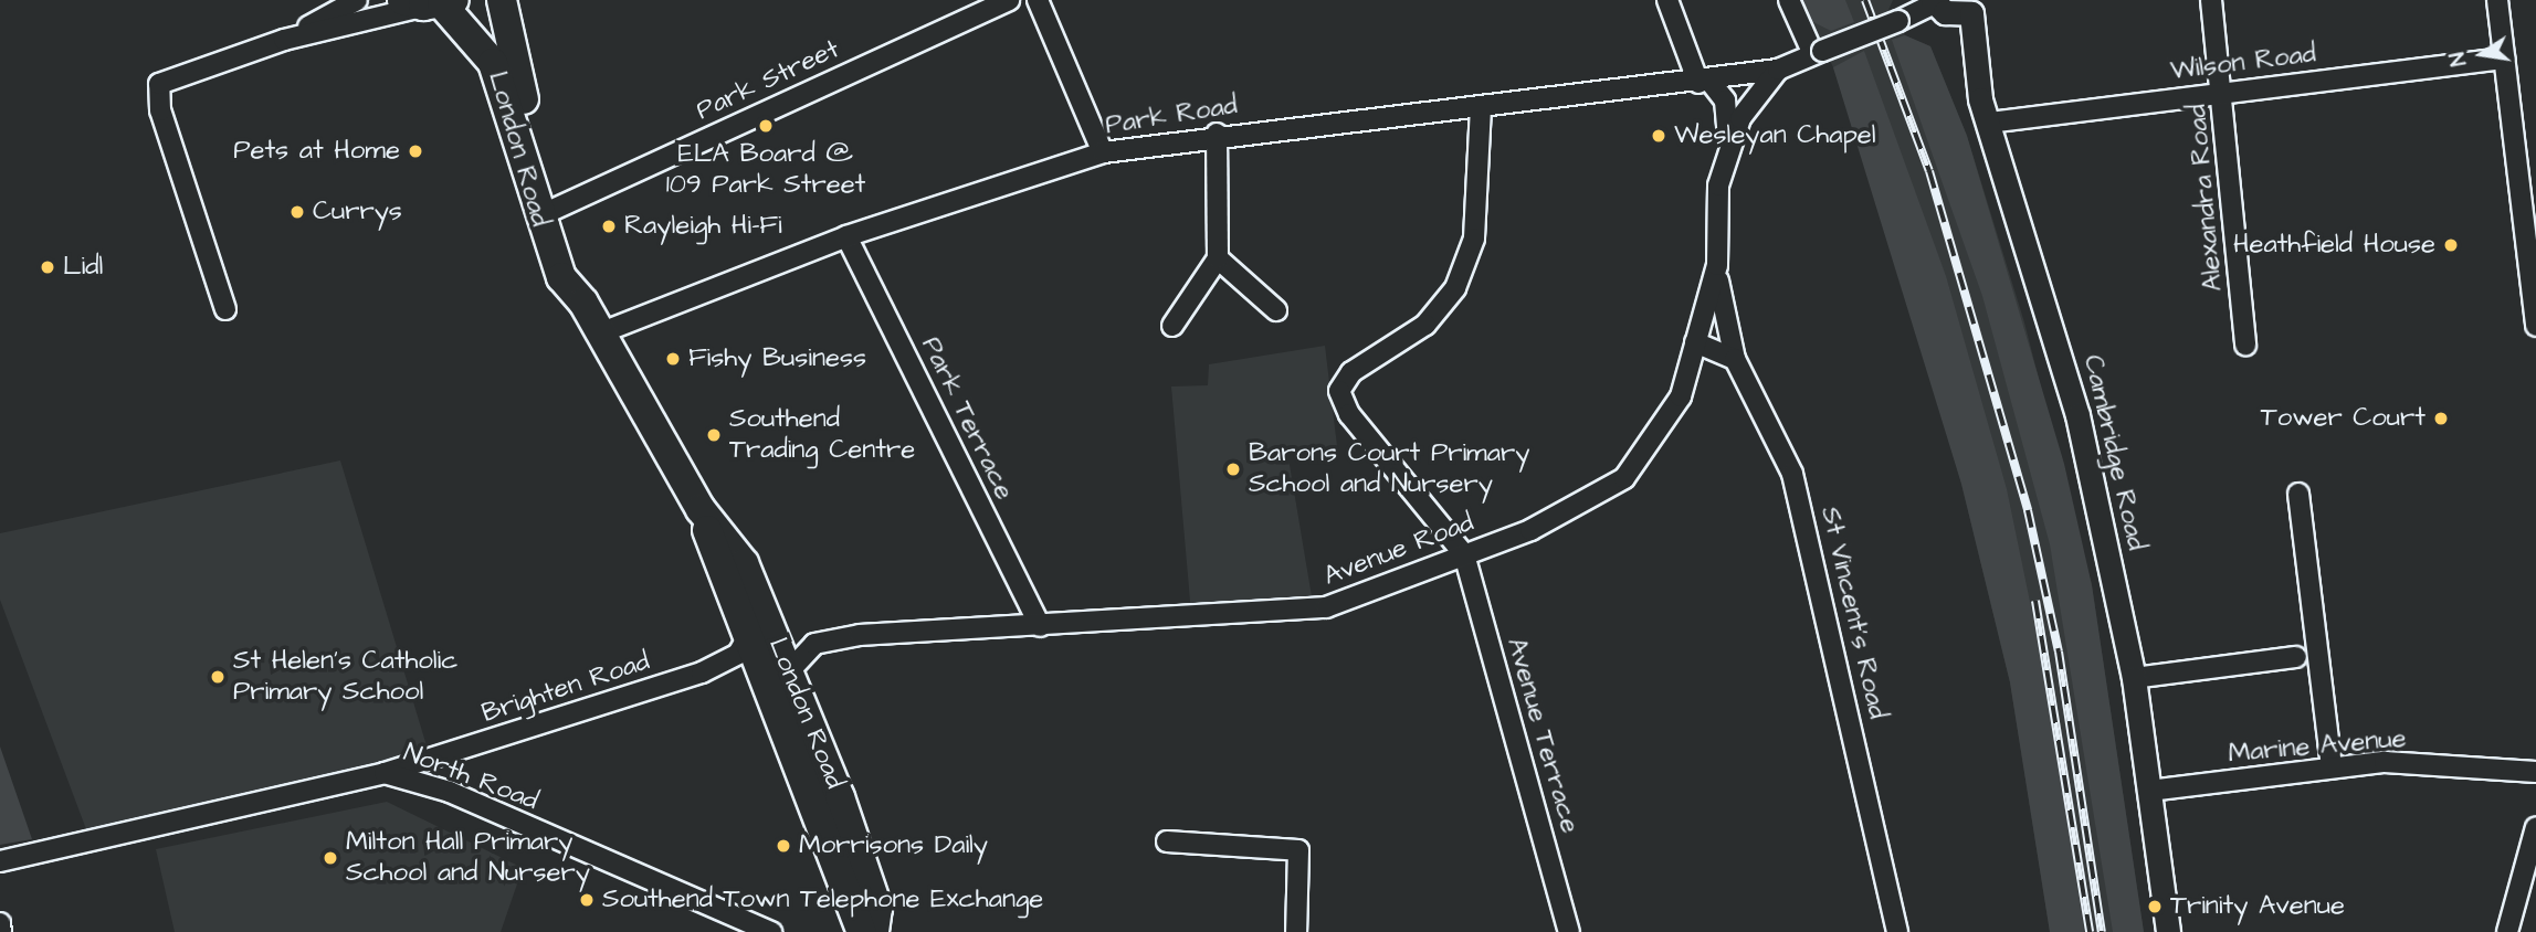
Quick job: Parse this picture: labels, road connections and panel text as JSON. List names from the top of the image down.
{
  "streets": {
    "main road": ["London Road"],
    "street": [
      "Wilson Road",
      "Park Street",
      "Park Road",
      "Alexandra Road",
      "Park Terrace",
      "Cambridge Road",
      "Avenue Road",
      "St Vincent's Road",
      "Brighten Road",
      "Avenue Terrace",
      "Marine Avenue",
      "North Road"
    ]
  },
  "crossings": [
    ["Wilson Road", "Alexandra Road"],
    ["Wilson Road", "Cambridge Road"],
    ["Park Street", "London Road"],
    ["Park Road", "London Road"],
    ["Park Road", "Park Terrace"],
    ["Park Road", "Avenue Road"],
    ["London Road", "Avenue Road"],
    ["London Road", "Brighten Road"],
    ["Park Terrace", "Avenue Road"],
    ["Cambridge Road", "Marine Avenue"],
    ["Avenue Road", "St Vincent's Road"],
    ["Avenue Road", "Avenue Terrace"],
    ["Brighten Road", "North Road"]
  ],
  "places": [
    "ELA Board @ 109 Park Street",
    "Wesleyan Chapel",
    "Pets at Home",
    "Currys",
    "Rayleigh Hi-Fi",
    "Heathfield House",
    "Lidl",
    "Fishy Business",
    "Tower Court",
    "Southend Trading Centre",
    "Barons Court Primary School and Nursery",
    "St Helen's Catholic Primary School",
    "Morrisons Daily",
    "Milton Hall Primary School and Nursery",
    "Southend Town Telephone Exchange",
    "Trinity Avenue"
  ],
  "north": "left"
}
